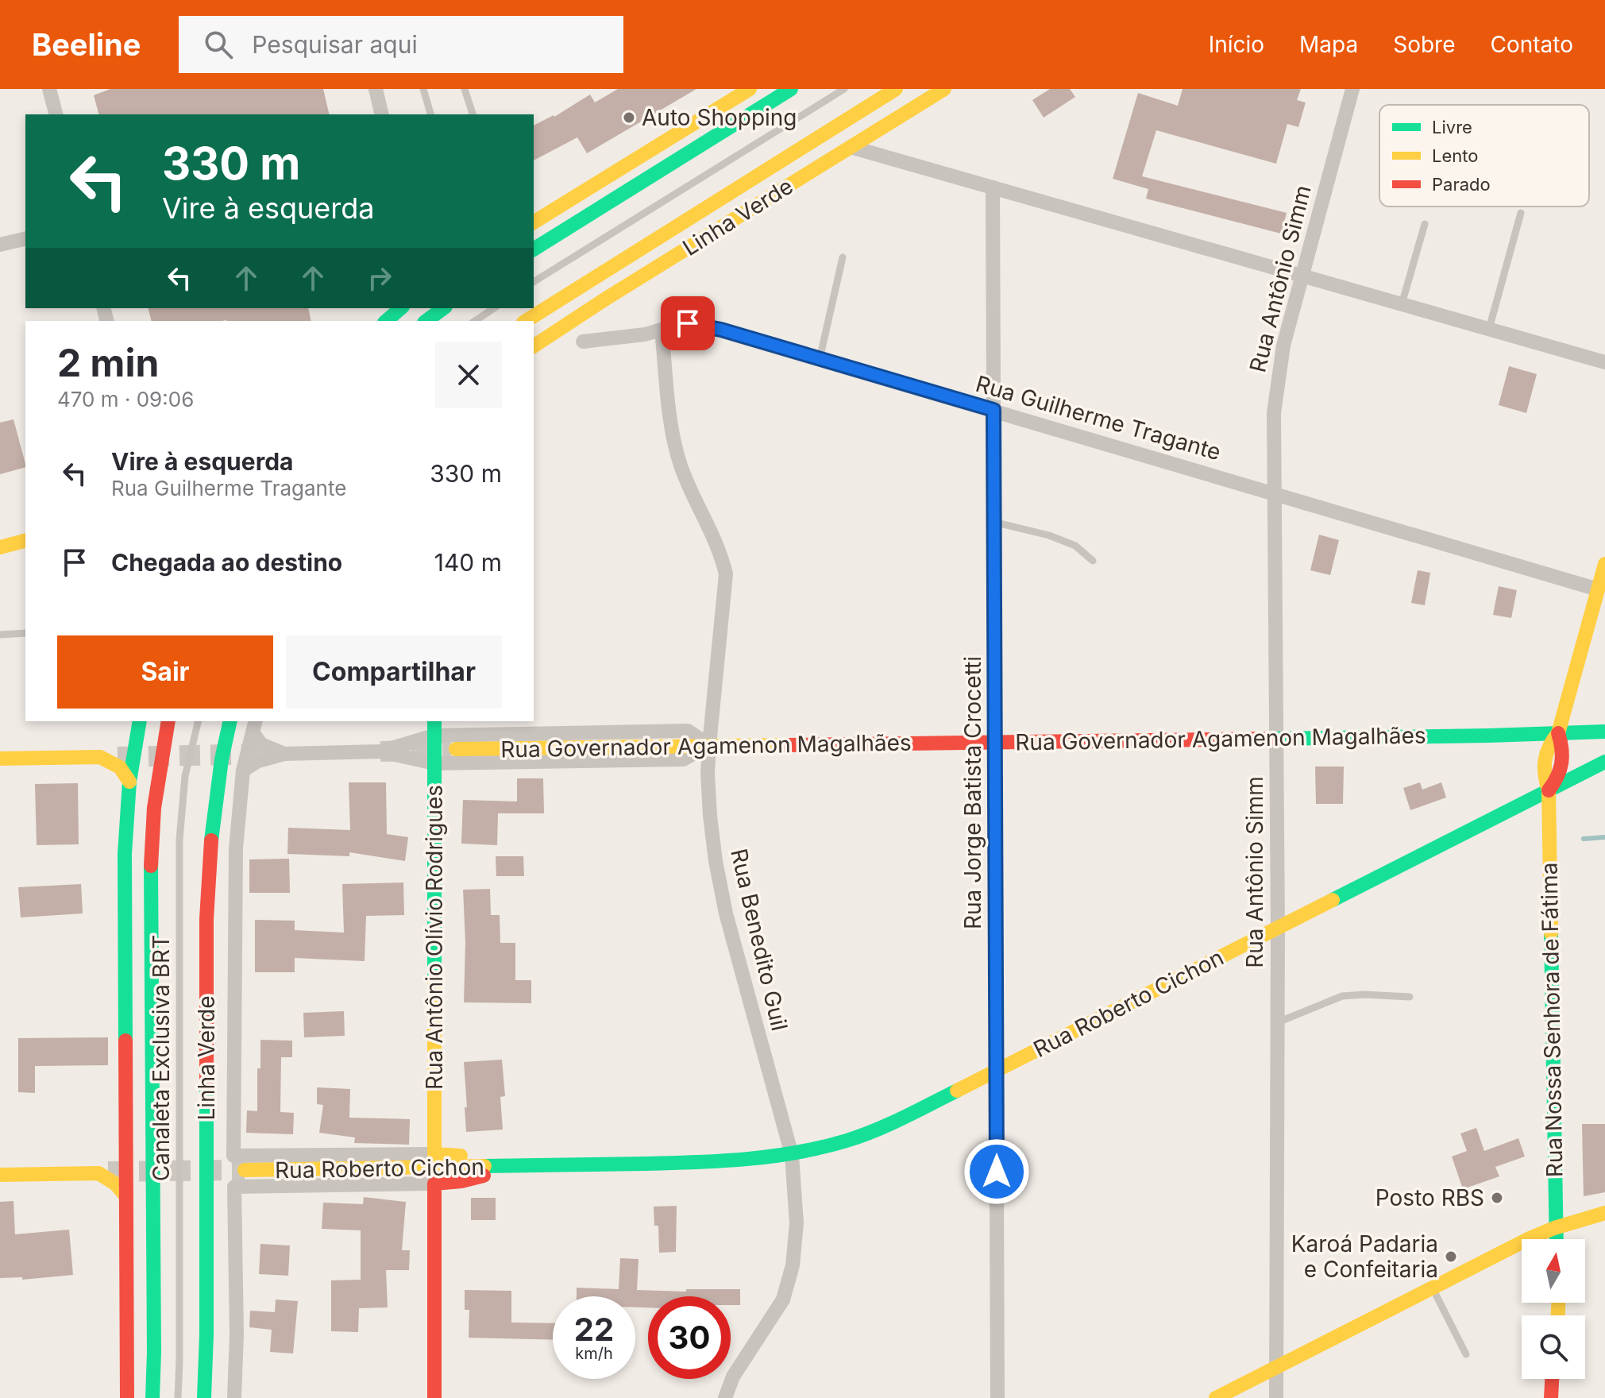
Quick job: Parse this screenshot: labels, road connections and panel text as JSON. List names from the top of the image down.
{
  "streets": {
    "main road": [
      "Linha Verde",
      "Rua Governador Agamenon Magalhães",
      "Rua Antônio Olívio Rodrigues",
      "Rua Roberto Cichon",
      "Rua Nossa Senhora de Fátima"
    ],
    "street": [
      "Rua Antônio Simm",
      "Rua Guilherme Tragante",
      "Rua Jorge Batista Crocetti",
      "Rua Benedito Guil"
    ],
    "lane": ["Canaleta Exclusiva BRT"]
  },
  "crossings": [
    ["Linha Verde", "Rua Antônio Olívio Rodrigues"],
    ["Rua Antônio Simm", "Rua Guilherme Tragante"],
    ["Rua Antônio Simm", "Rua Governador Agamenon Magalhães"],
    ["Rua Antônio Simm", "Rua Roberto Cichon"],
    ["Rua Guilherme Tragante", "Rua Jorge Batista Crocetti"],
    ["Rua Guilherme Tragante", "Rua Benedito Guil"],
    ["Rua Governador Agamenon Magalhães", "Rua Jorge Batista Crocetti"],
    ["Rua Governador Agamenon Magalhães", "Rua Benedito Guil"],
    ["Rua Governador Agamenon Magalhães", "Rua Nossa Senhora de Fátima"],
    ["Rua Jorge Batista Crocetti", "Rua Roberto Cichon"],
    ["Rua Benedito Guil", "Rua Roberto Cichon"],
    ["Rua Roberto Cichon", "Rua Nossa Senhora de Fátima"]
  ],
  "places": ["Auto Shopping", "Posto RBS", "Karoá Padaria e Confeitaria"],
  "legend": ["Livre", "Lento", "Parado"],
  "north": "top",
  "page": {
    "header": "Beeline",
    "search": "Pesquisar aqui",
    "nav": [
      "Início",
      "Mapa",
      "Sobre",
      "Contato"
    ],
    "turn": ["330 m", "Vire à esquerda"],
    "heading": ["2 min", "470 m · 09:06"],
    "list": [
      {
        "name": "Vire à esquerda",
        "note": "Rua Guilherme Tragante",
        "value": "330 m"
      },
      {
        "name": "Chegada ao destino",
        "value": "140 m"
      }
    ],
    "buttons": ["Sair", "Compartilhar"],
    "speed": "22 km/h",
    "limit": "30"
  }
}
